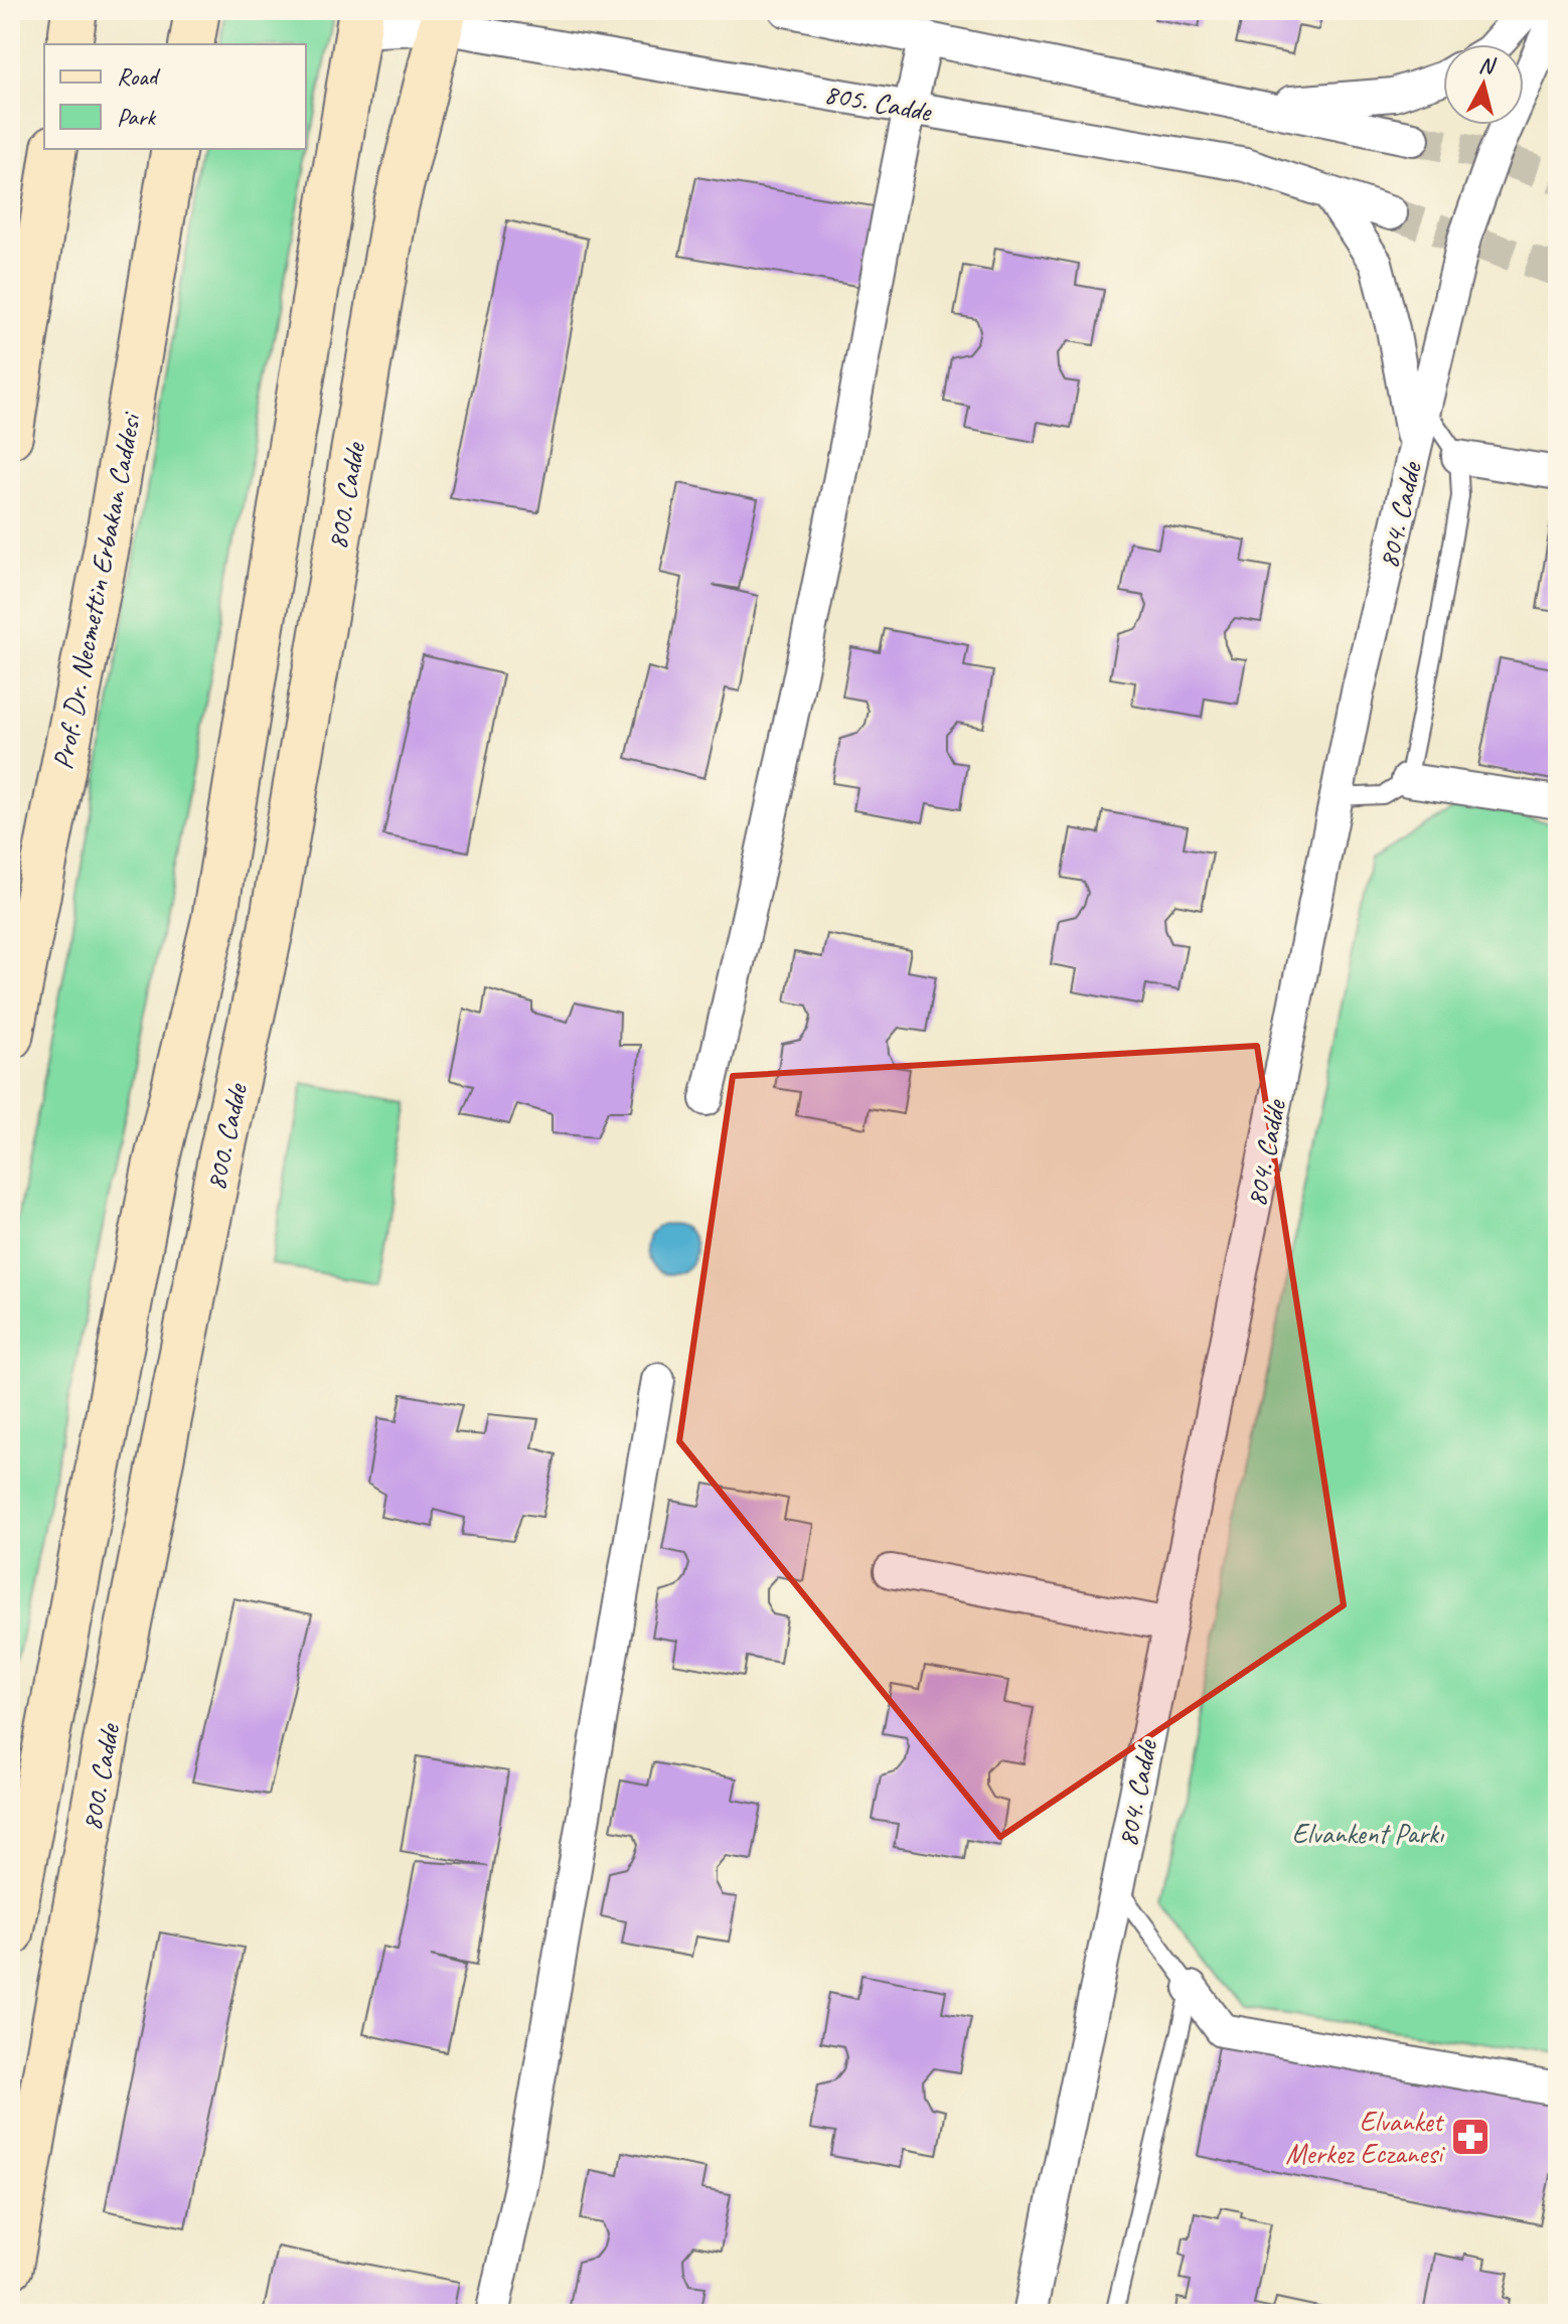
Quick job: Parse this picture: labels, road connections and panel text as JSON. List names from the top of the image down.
{
  "streets": {
    "street": [
      "805. Cadde",
      "800. Cadde",
      "804. Cadde",
      "Prof. Dr. Necmettin Erbakan Caddesi"
    ]
  },
  "crossings": [
    ["805. Cadde", "800. Cadde"]
  ],
  "parks": ["Elvankent Parkı"],
  "places": {
    "pharmacy": ["Elvanket Merkez Eczanesi"]
  },
  "legend": ["Road", "Park"],
  "north": "top"
}
